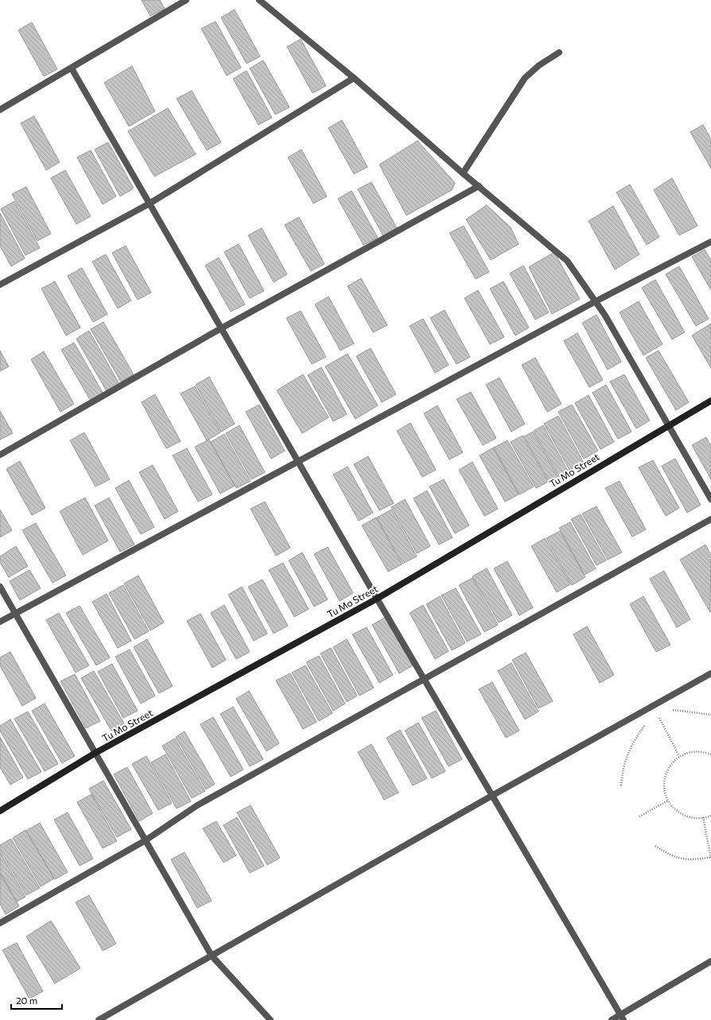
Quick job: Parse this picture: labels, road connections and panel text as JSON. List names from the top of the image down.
{
  "streets": {
    "main road": ["Tu Mo Street"]
  },
  "scale_bar": "20 m"
}
